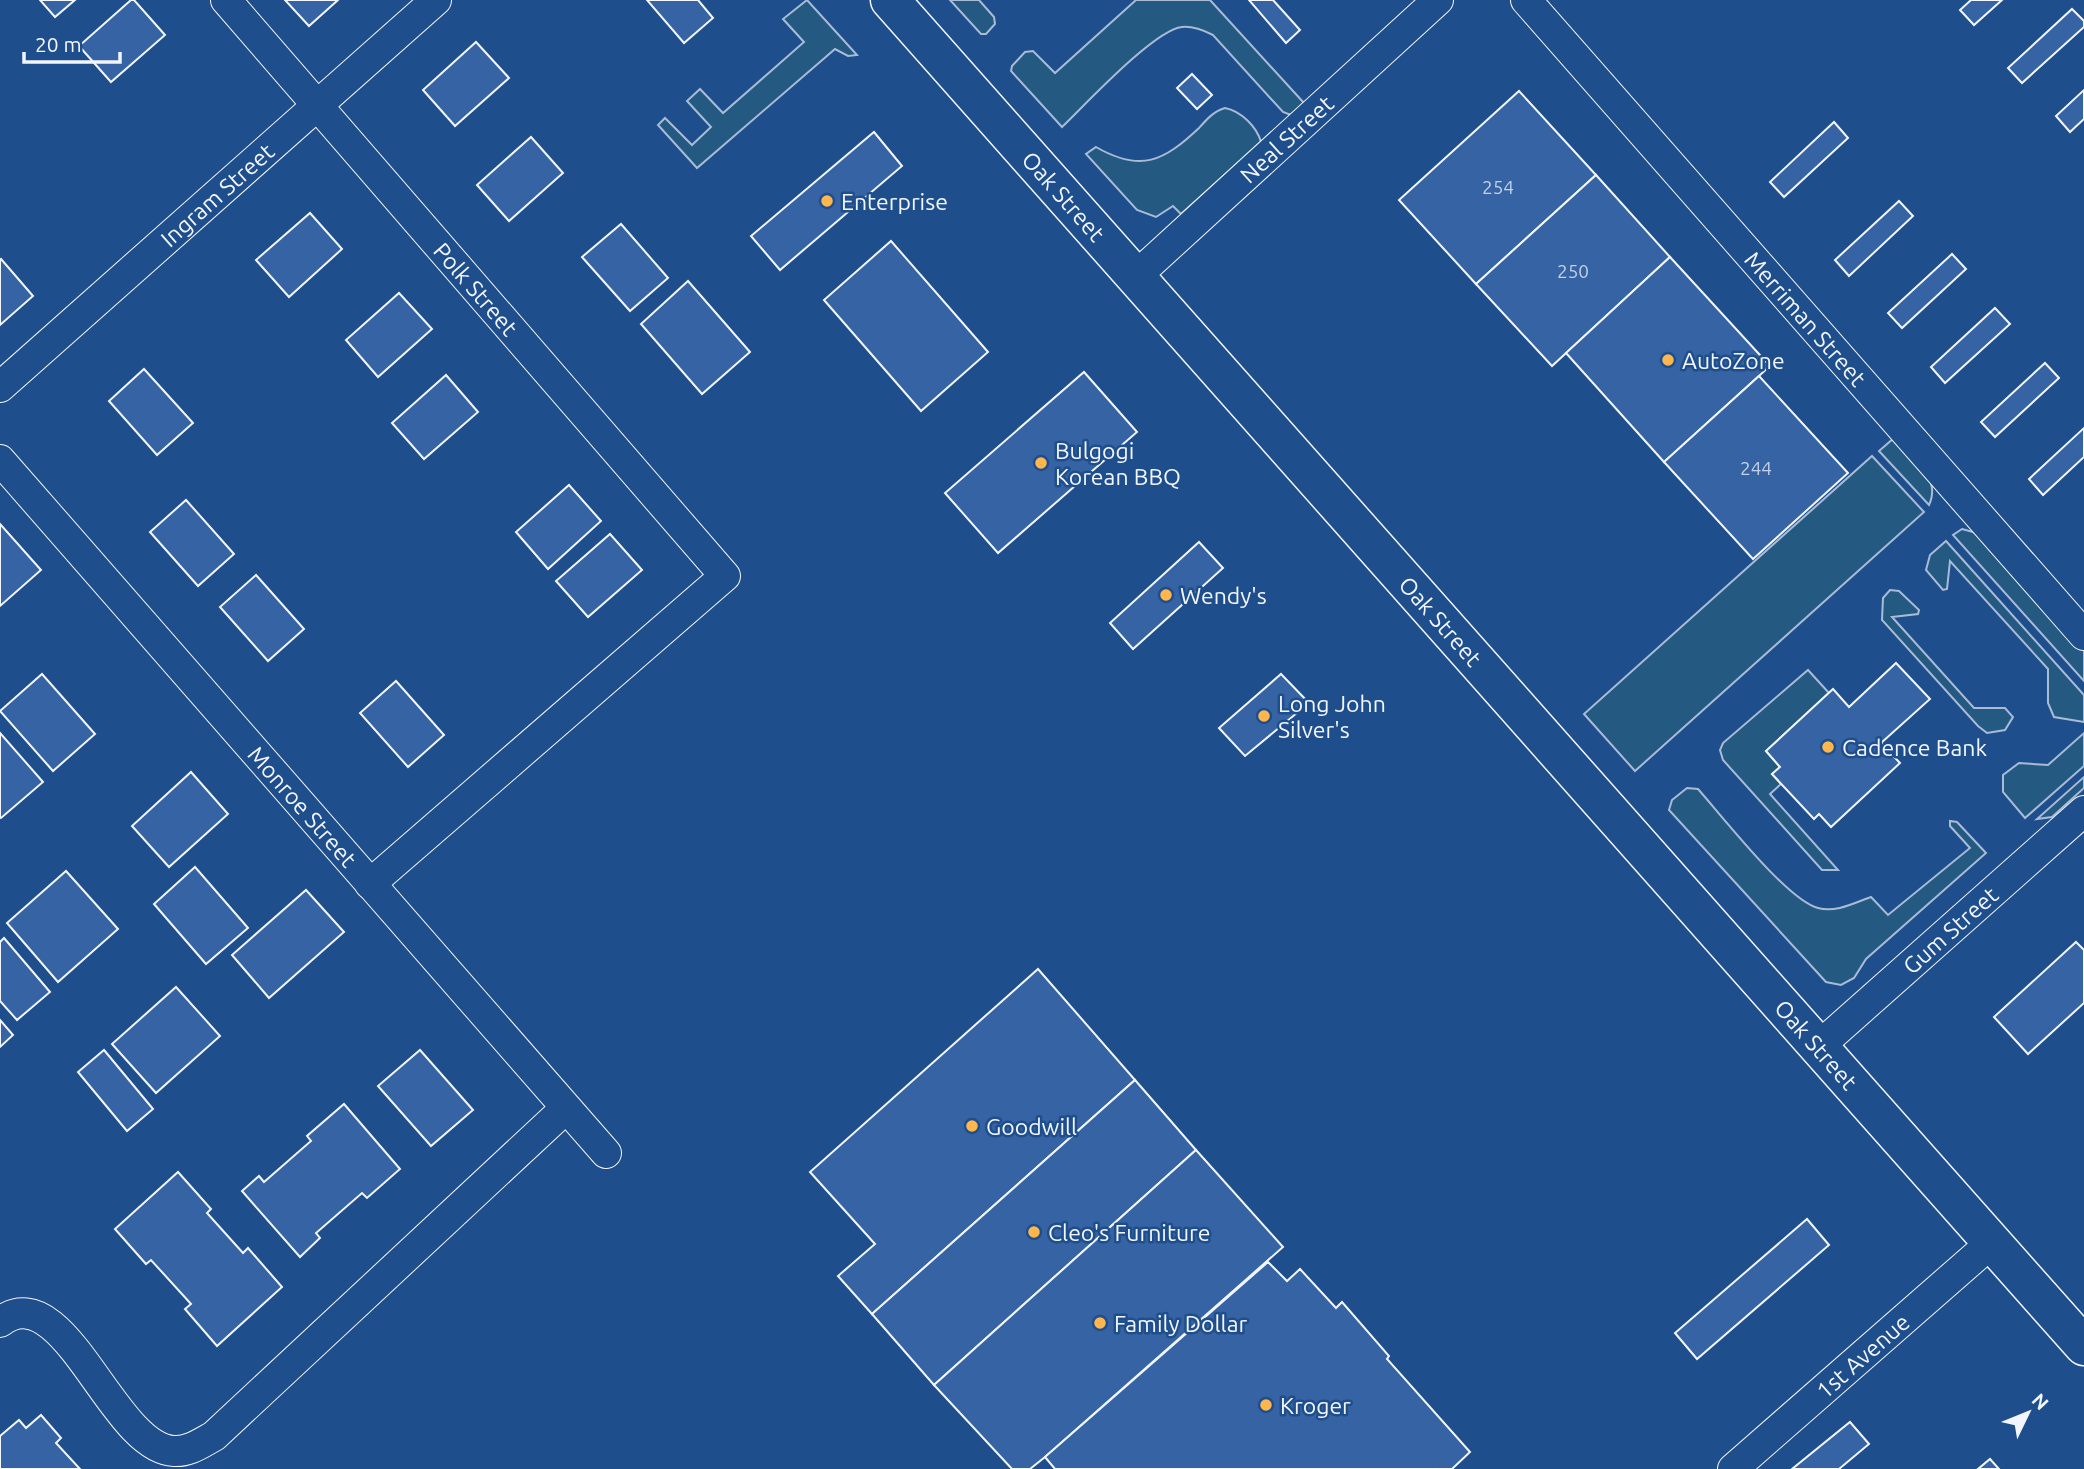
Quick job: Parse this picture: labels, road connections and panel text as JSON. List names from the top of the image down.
{
  "streets": {
    "highway": ["Oak Street"],
    "street": [
      "Neal Street",
      "Ingram Street",
      "Polk Street",
      "Merriman Street",
      "Monroe Street",
      "Gum Street",
      "1st Avenue"
    ]
  },
  "crossings": [
    ["Neal Street", "Oak Street"],
    ["Ingram Street", "Polk Street"],
    ["Oak Street", "Gum Street"],
    ["Oak Street", "1st Avenue"],
    ["Polk Street", "Monroe Street"]
  ],
  "places": [
    "Enterprise",
    "AutoZone",
    "Bulgogi Korean BBQ",
    "Wendy's",
    "Long John Silver's",
    "Cadence Bank",
    "Goodwill",
    "Cleo's Furniture",
    "Family Dollar",
    "Kroger"
  ],
  "house_numbers": ["254", "250", "244"],
  "scale_bar": "20 m",
  "north": "top right"
}
